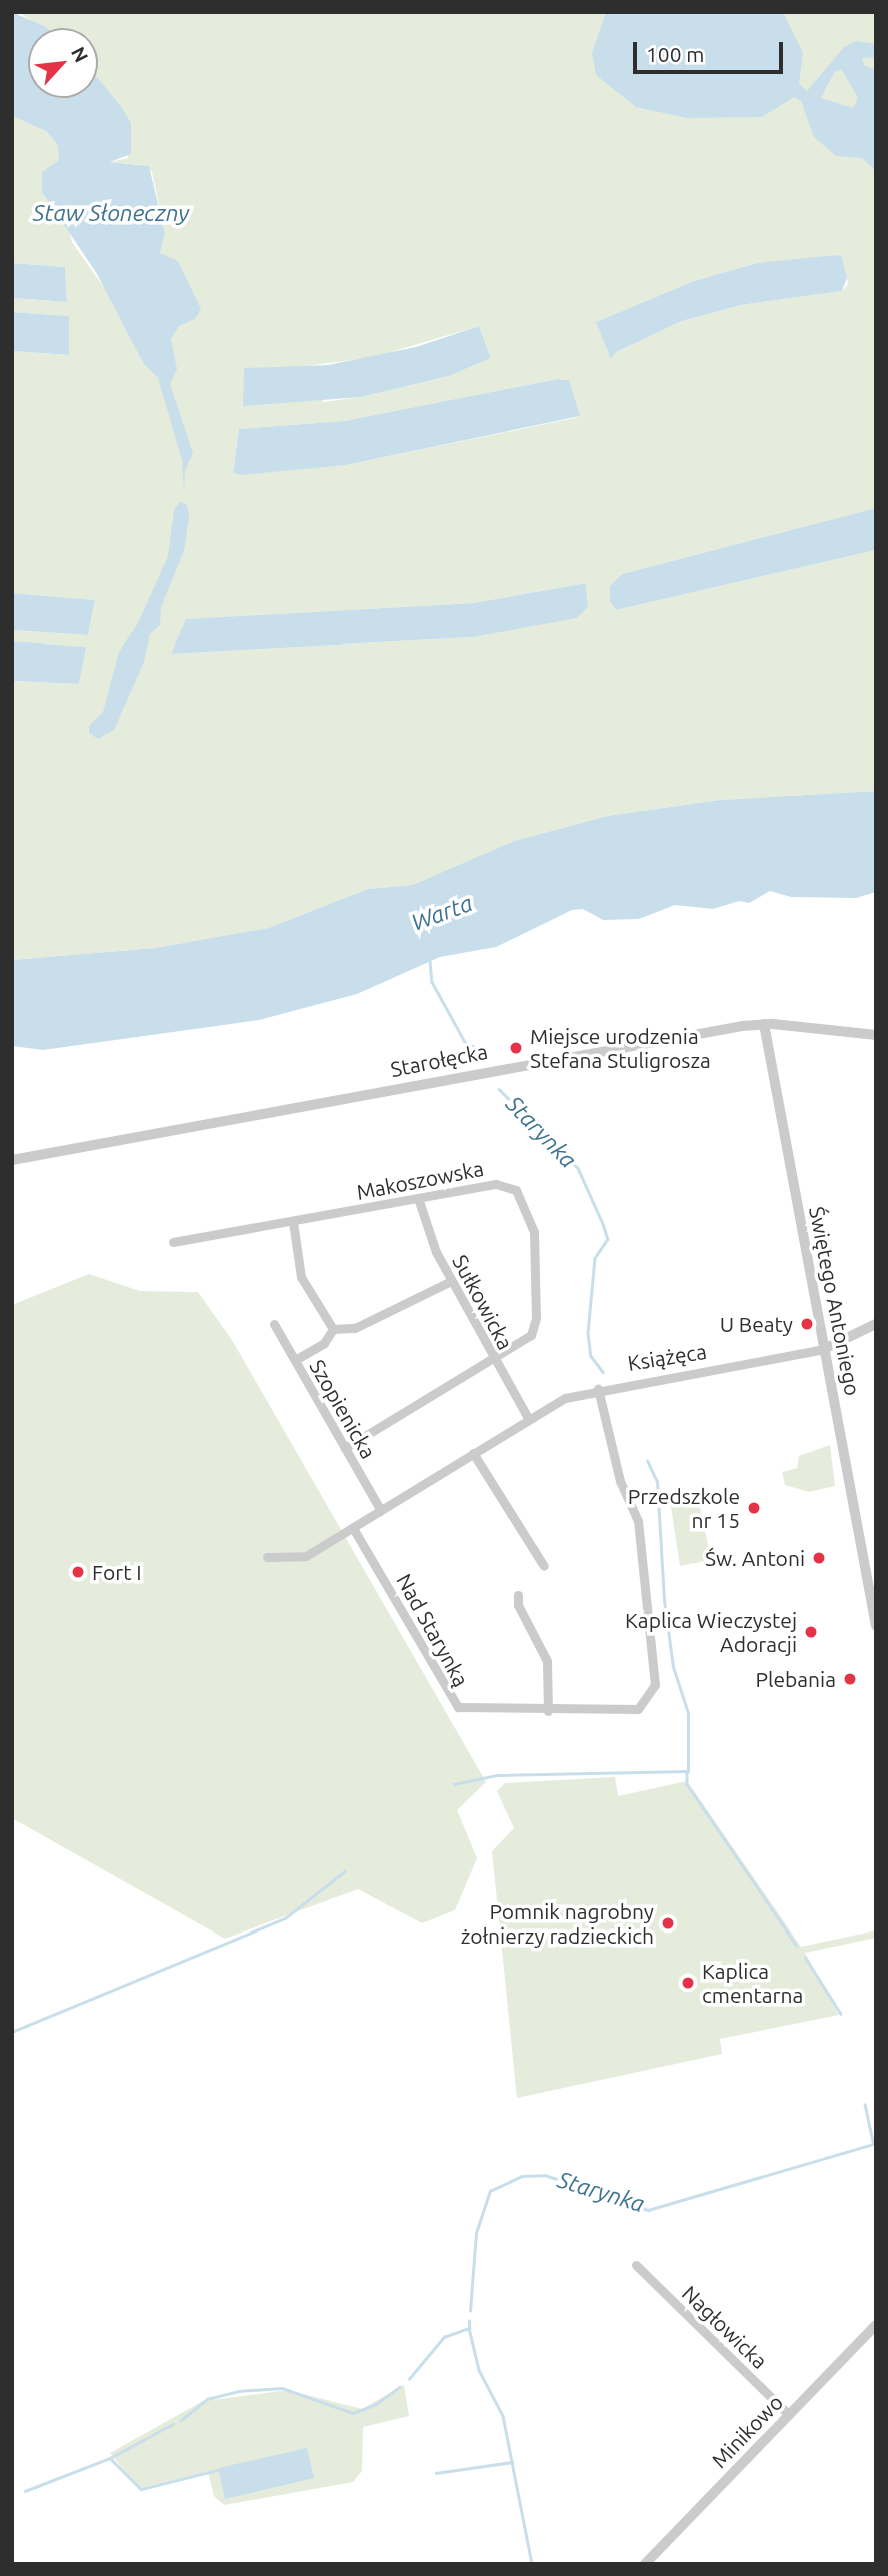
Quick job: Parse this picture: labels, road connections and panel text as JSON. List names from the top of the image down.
{
  "streets": {
    "street": [
      "Starołęcka",
      "Makoszowska",
      "Świętego Antoniego",
      "Sułkowicka",
      "Książęca",
      "Szopienicka",
      "Nad Starynką",
      "Nagłowicka",
      "Minikowo"
    ]
  },
  "crossings": [
    ["Starołęcka", "Świętego Antoniego"],
    ["Makoszowska", "Sułkowicka"],
    ["Makoszowska", "Szopienicka"],
    ["Świętego Antoniego", "Książęca"],
    ["Sułkowicka", "Książęca"],
    ["Książęca", "Szopienicka"],
    ["Książęca", "Nad Starynką"],
    ["Nagłowicka", "Minikowo"]
  ],
  "water": ["Staw Słoneczny", "Warta", "Starynka"],
  "places": [
    "Miejsce urodzenia Stefana Stuligrosza",
    "U Beaty",
    "Przedszkole nr 15",
    "Św. Antoni",
    "Fort I",
    "Kaplica Wieczystej Adoracji",
    "Plebania",
    "Pomnik nagrobny żołnierzy radzieckich",
    "Kaplica cmentarna"
  ],
  "scale_bar": "100 m",
  "north": "top right"
}
